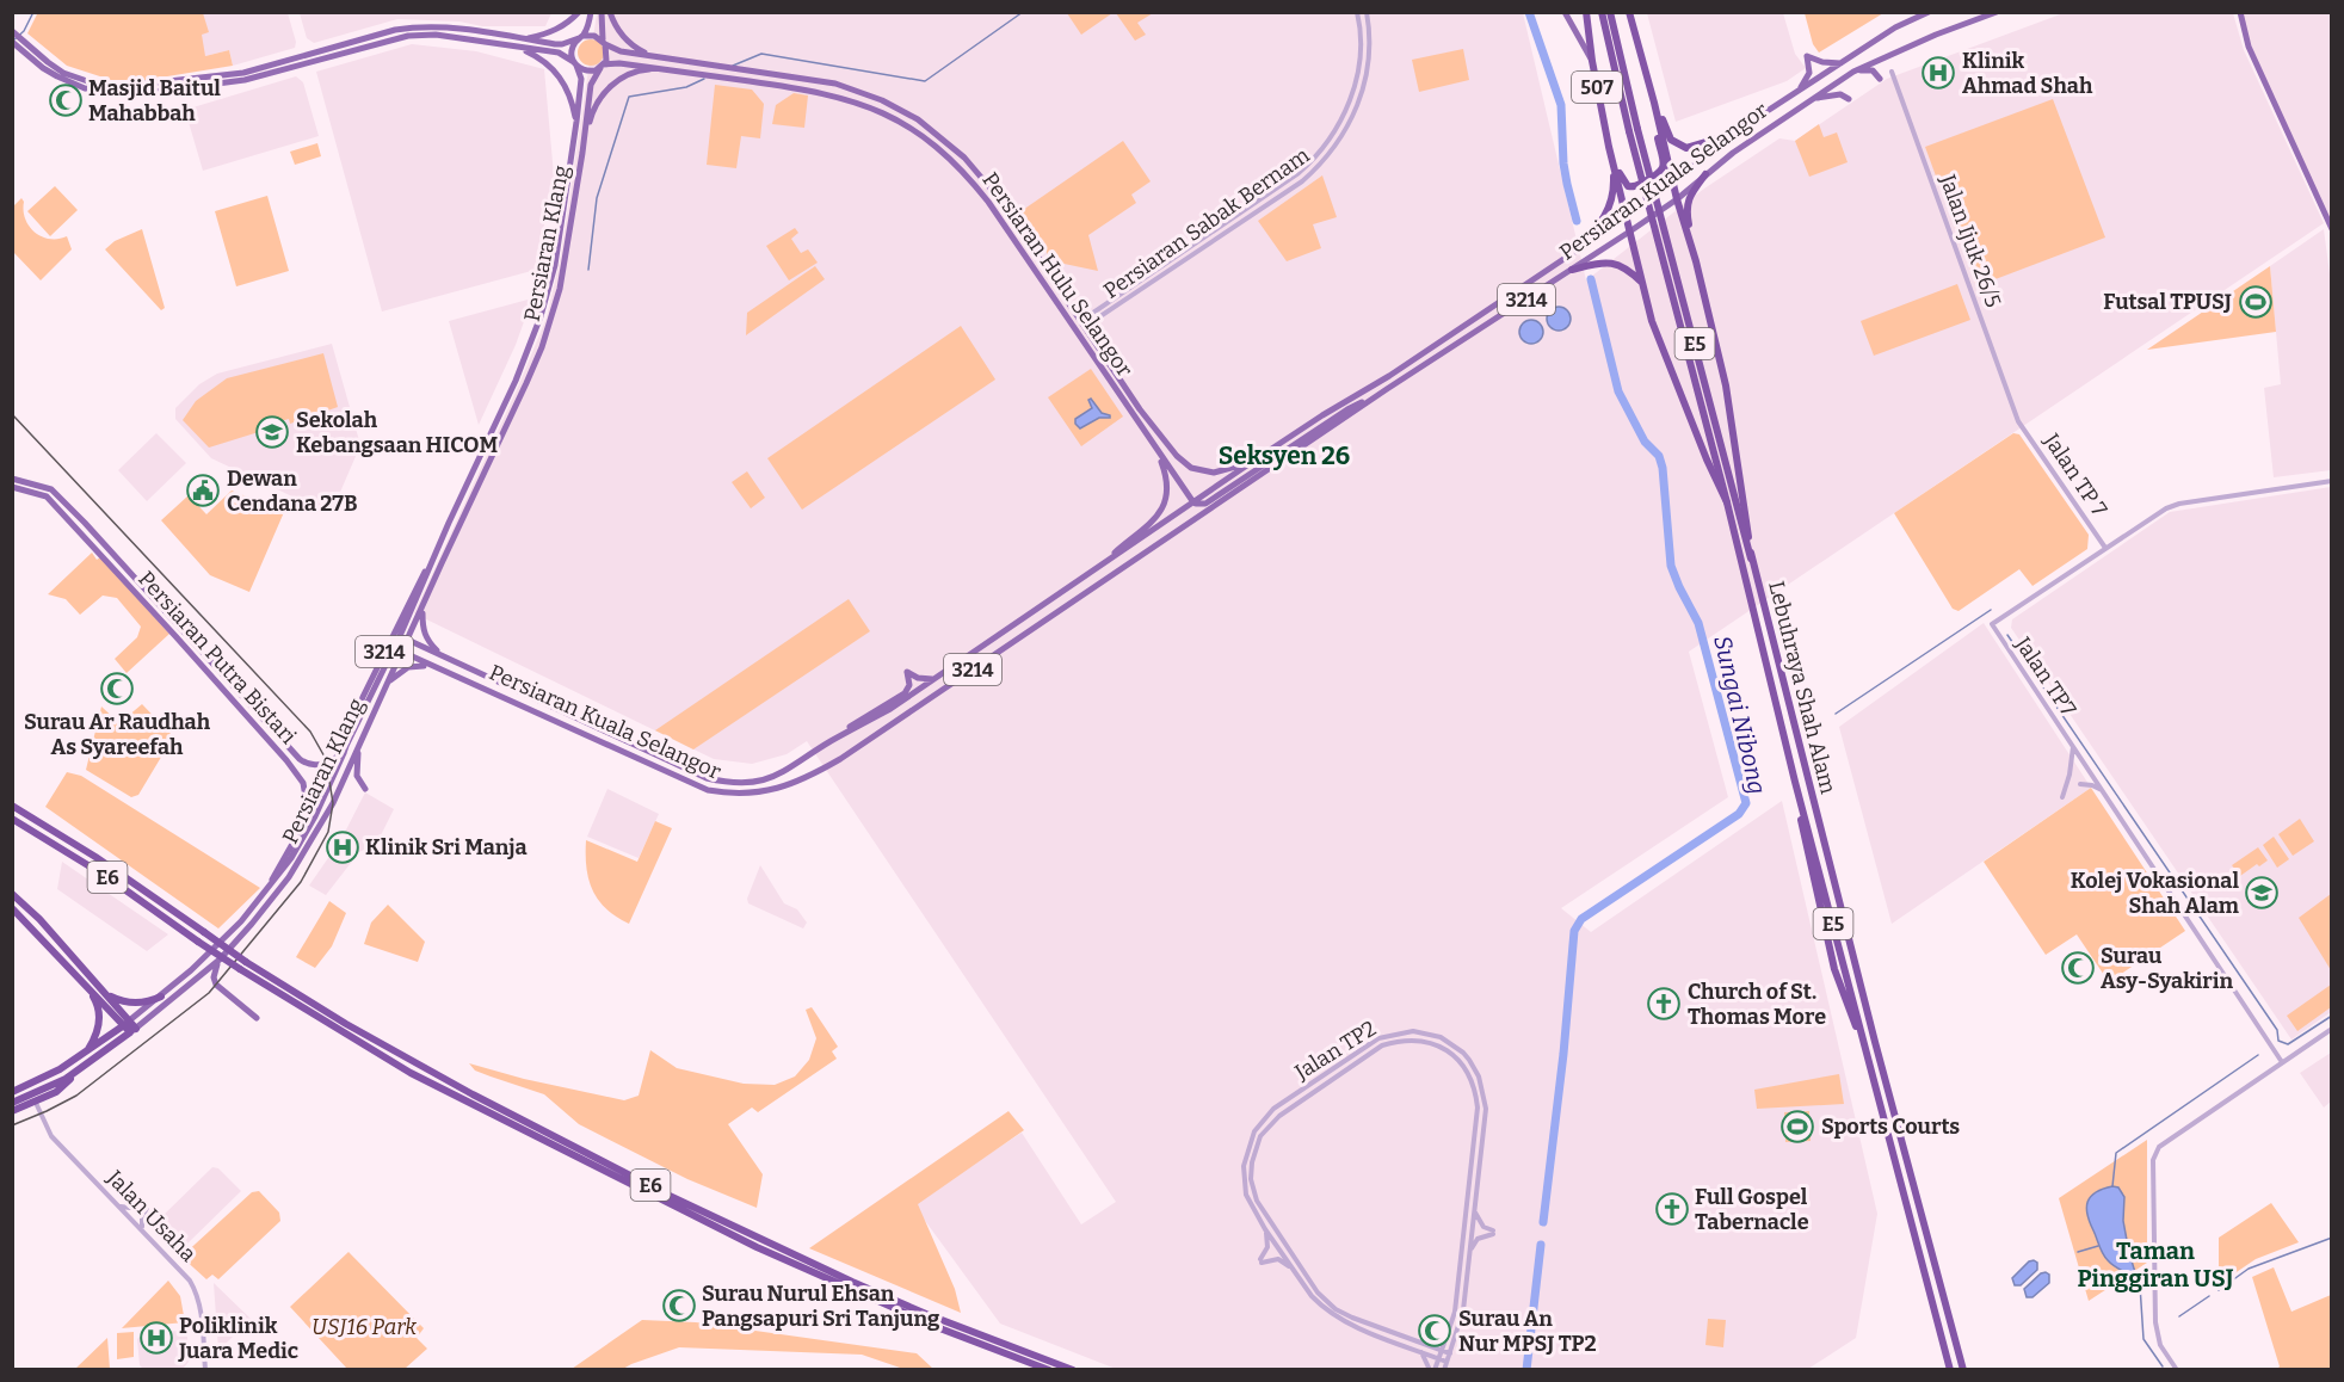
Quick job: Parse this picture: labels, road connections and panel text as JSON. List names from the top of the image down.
{
  "streets": {
    "highway": [
      "507",
      "E5",
      "Lebuhraya Shah Alam",
      "E6"
    ],
    "main road": [
      "Persiaran Kuala Selangor",
      "Persiaran Klang",
      "Persiaran Hulu Selangor",
      "3214",
      "Persiaran Putra Bistari"
    ],
    "street": [
      "Persiaran Sabak Bernam",
      "Jalan Ijuk 26/5",
      "Jalan TP 7",
      "Jalan TP7",
      "Jalan TP2",
      "Jalan Usaha"
    ]
  },
  "crossings": [
    ["507", "Persiaran Kuala Selangor"],
    ["507", "Lebuhraya Shah Alam"],
    ["Persiaran Kuala Selangor", "Persiaran Klang"],
    ["Persiaran Kuala Selangor", "Persiaran Hulu Selangor"],
    ["Persiaran Sabak Bernam", "Persiaran Hulu Selangor"],
    ["Jalan Ijuk 26/5", "Jalan TP 7"],
    ["Persiaran Klang", "Persiaran Hulu Selangor"],
    ["Persiaran Klang", "Persiaran Putra Bistari"],
    ["Jalan TP 7", "Jalan TP7"]
  ],
  "districts": ["Seksyen 26", "Taman Pinggiran USJ"],
  "water": ["Sungai Nibong"],
  "parks": ["USJ16 Park"],
  "places": {
    "hospital": ["Klinik Ahmad Shah", "Klinik Sri Manja", "Poliklinik Juara Medic"],
    "mosque": [
      "Masjid Baitul Mahabbah",
      "Surau Ar Raudhah As Syareefah",
      "Surau Asy-Syakirin",
      "Surau Nurul Ehsan Pangsapuri Sri Tanjung",
      "Surau An Nur MPSJ TP2"
    ],
    "sports": ["Futsal TPUSJ", "Sports Courts"],
    "school or university": ["Sekolah Kebangsaan HICOM", "Kolej Vokasional Shah Alam"],
    "public building": ["Dewan Cendana 27B"],
    "church": ["Church of St. Thomas More", "Full Gospel Tabernacle"]
  }
}
